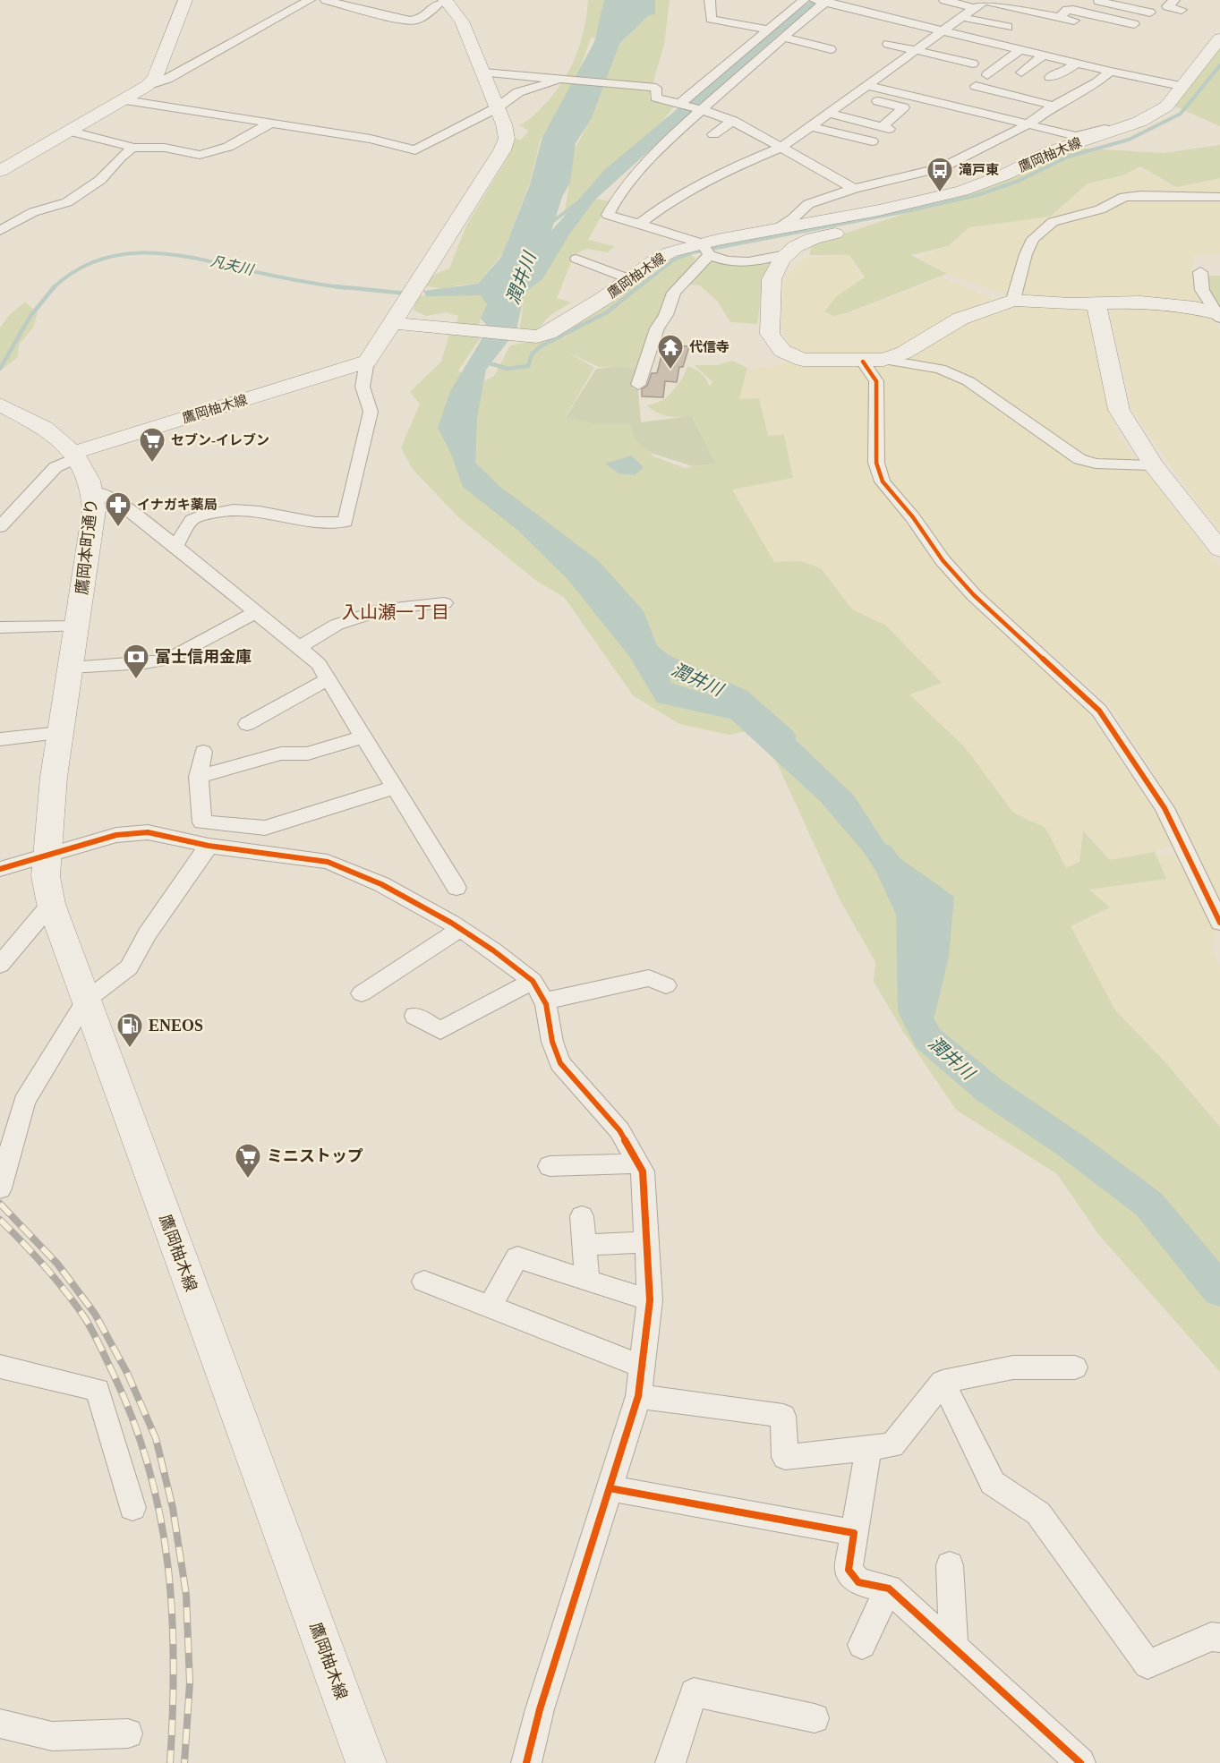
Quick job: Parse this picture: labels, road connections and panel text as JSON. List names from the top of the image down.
{
  "streets": {
    "main road": ["鷹岡柚木線", "鷹岡本町通り"]
  },
  "crossings": [
    ["鷹岡柚木線", "鷹岡本町通り"]
  ],
  "districts": ["入山瀬一丁目"],
  "water": ["凡夫川", "潤井川"],
  "places": {
    "bus stop": ["滝戸東"],
    "temple": ["代信寺"],
    "supermarket": ["セブン-イレブン", "ミニストップ"],
    "pharmacy": ["イナガキ薬局"],
    "bank": ["富士信用金庫"],
    "fuel station": ["ENEOS"]
  }
}
